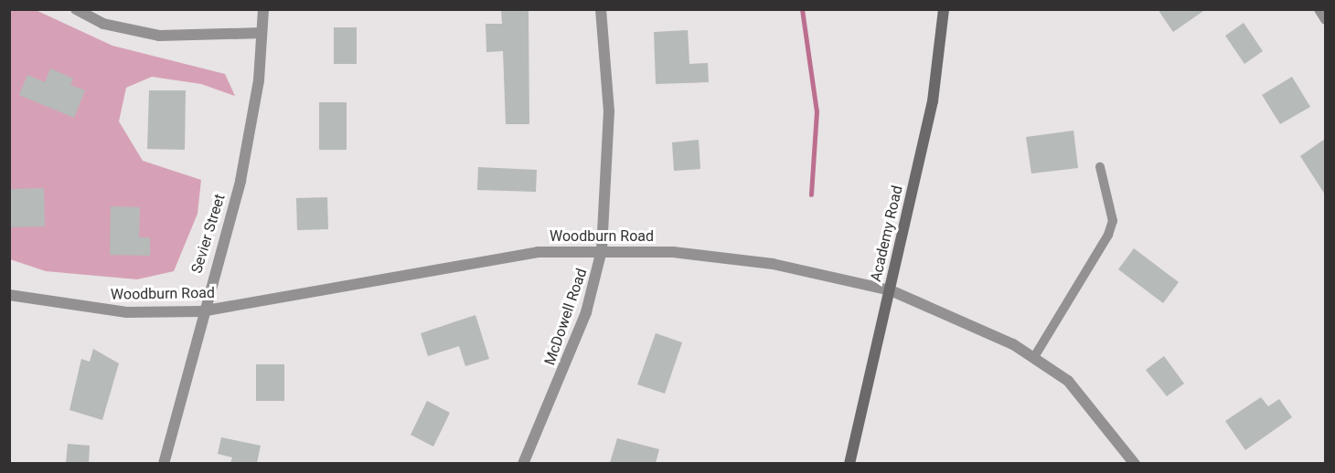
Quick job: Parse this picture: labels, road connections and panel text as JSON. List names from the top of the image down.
{
  "streets": {
    "main road": ["Academy Road"],
    "street": ["Sevier Street", "Woodburn Road", "McDowell Road"]
  },
  "crossings": [
    ["Sevier Street", "Woodburn Road"],
    ["Academy Road", "Woodburn Road"],
    ["Woodburn Road", "McDowell Road"]
  ]
}
